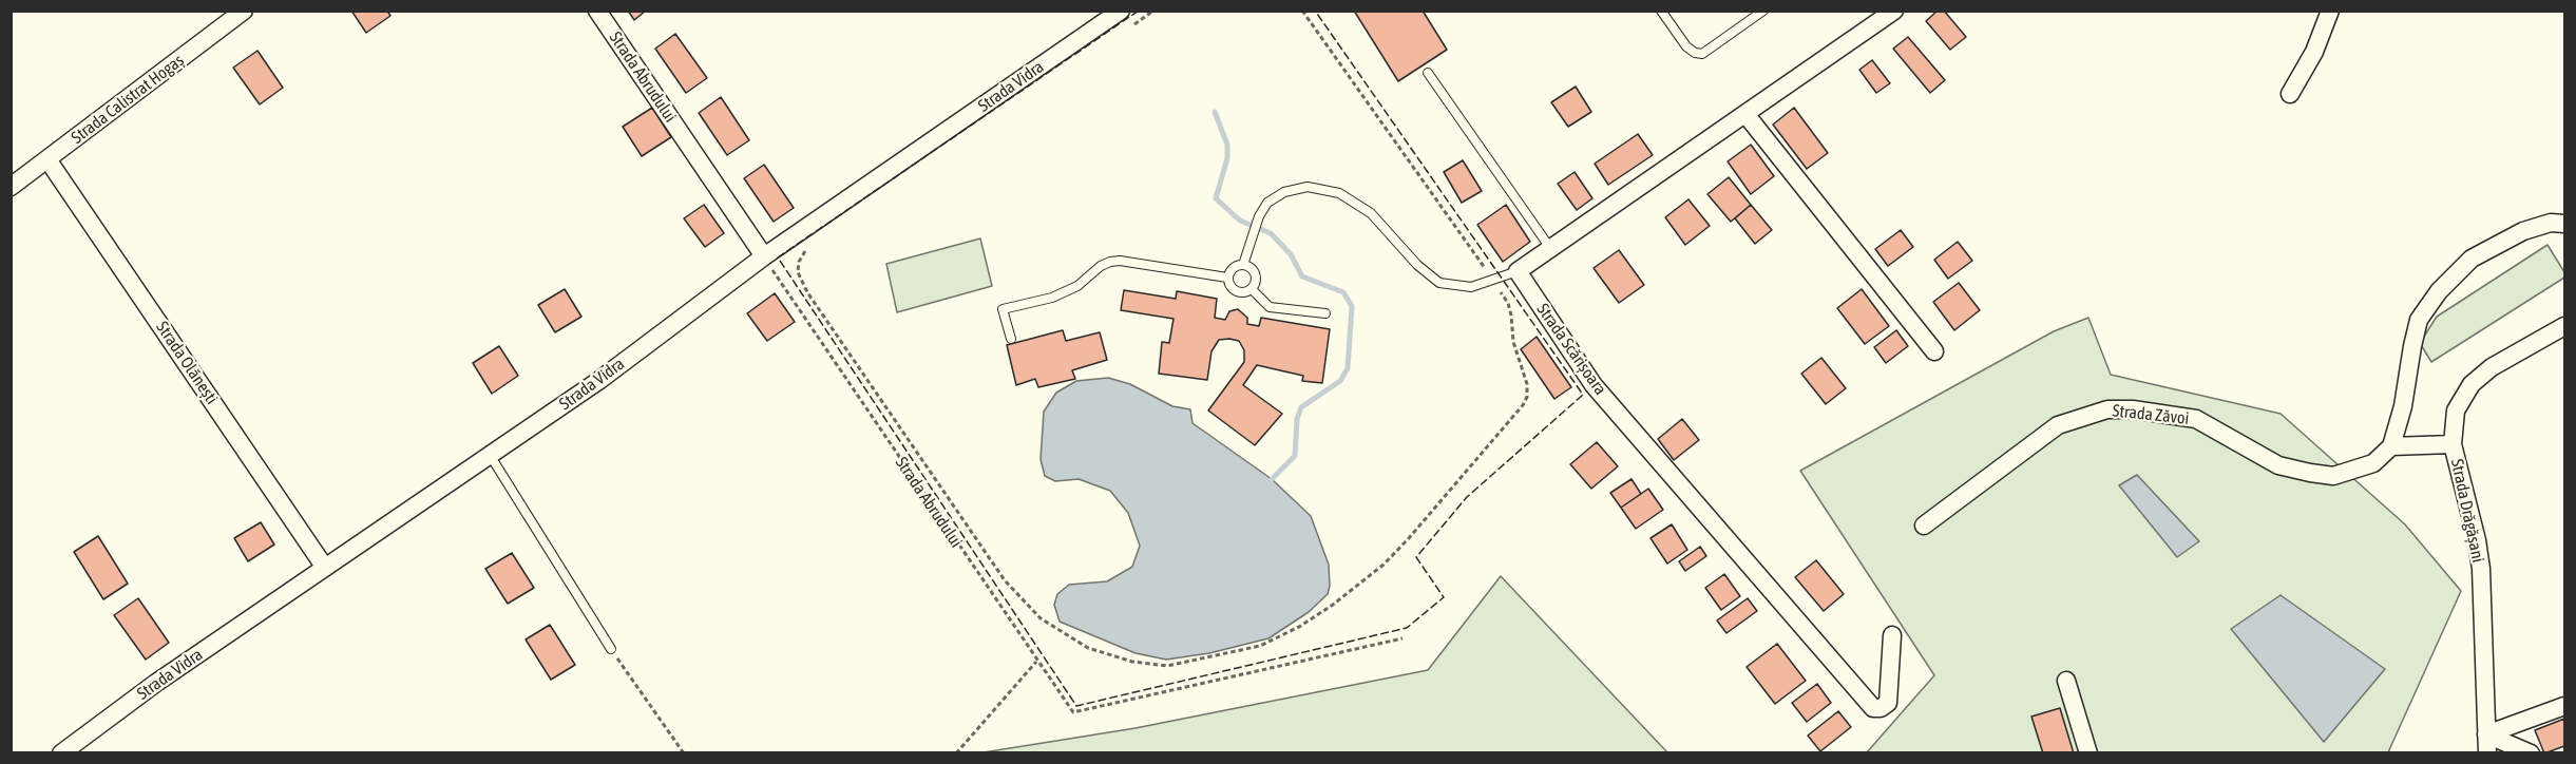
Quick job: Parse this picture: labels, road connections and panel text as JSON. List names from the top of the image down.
{
  "streets": {
    "street": [
      "Strada Abrudului",
      "Strada Vidra",
      "Strada Calistrat Hogaș",
      "Strada Scărișoara",
      "Strada Olănești",
      "Strada Zăvoi",
      "Strada Drăgășani"
    ]
  },
  "crossings": [
    ["Strada Abrudului", "Strada Vidra"],
    ["Strada Vidra", "Strada Olănești"],
    ["Strada Calistrat Hogaș", "Strada Olănești"]
  ]
}
